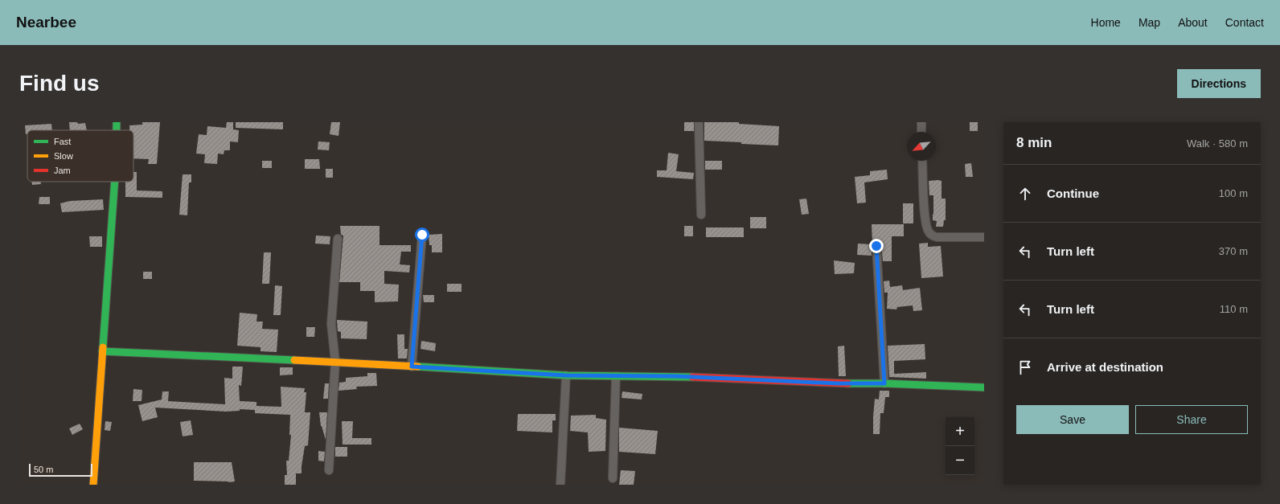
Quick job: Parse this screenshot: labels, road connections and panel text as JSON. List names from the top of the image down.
{
  "legend": ["Fast", "Slow", "Jam"],
  "scale_bar": "50 m",
  "north": "bottom left",
  "page": {
    "header": "Nearbee",
    "nav": [
      "Home",
      "Map",
      "About",
      "Contact"
    ],
    "buttons": [
      "Directions",
      ["Save", "Share"]
    ],
    "title": "Find us",
    "heading": ["8 min", "Walk · 580 m"],
    "list": [
      ["Continue", "100 m"],
      ["Turn left", "370 m"],
      ["Turn left", "110 m"],
      "Arrive at destination"
    ],
    "map_buttons": ["+", "−"],
    "scale": "50 m"
  }
}
